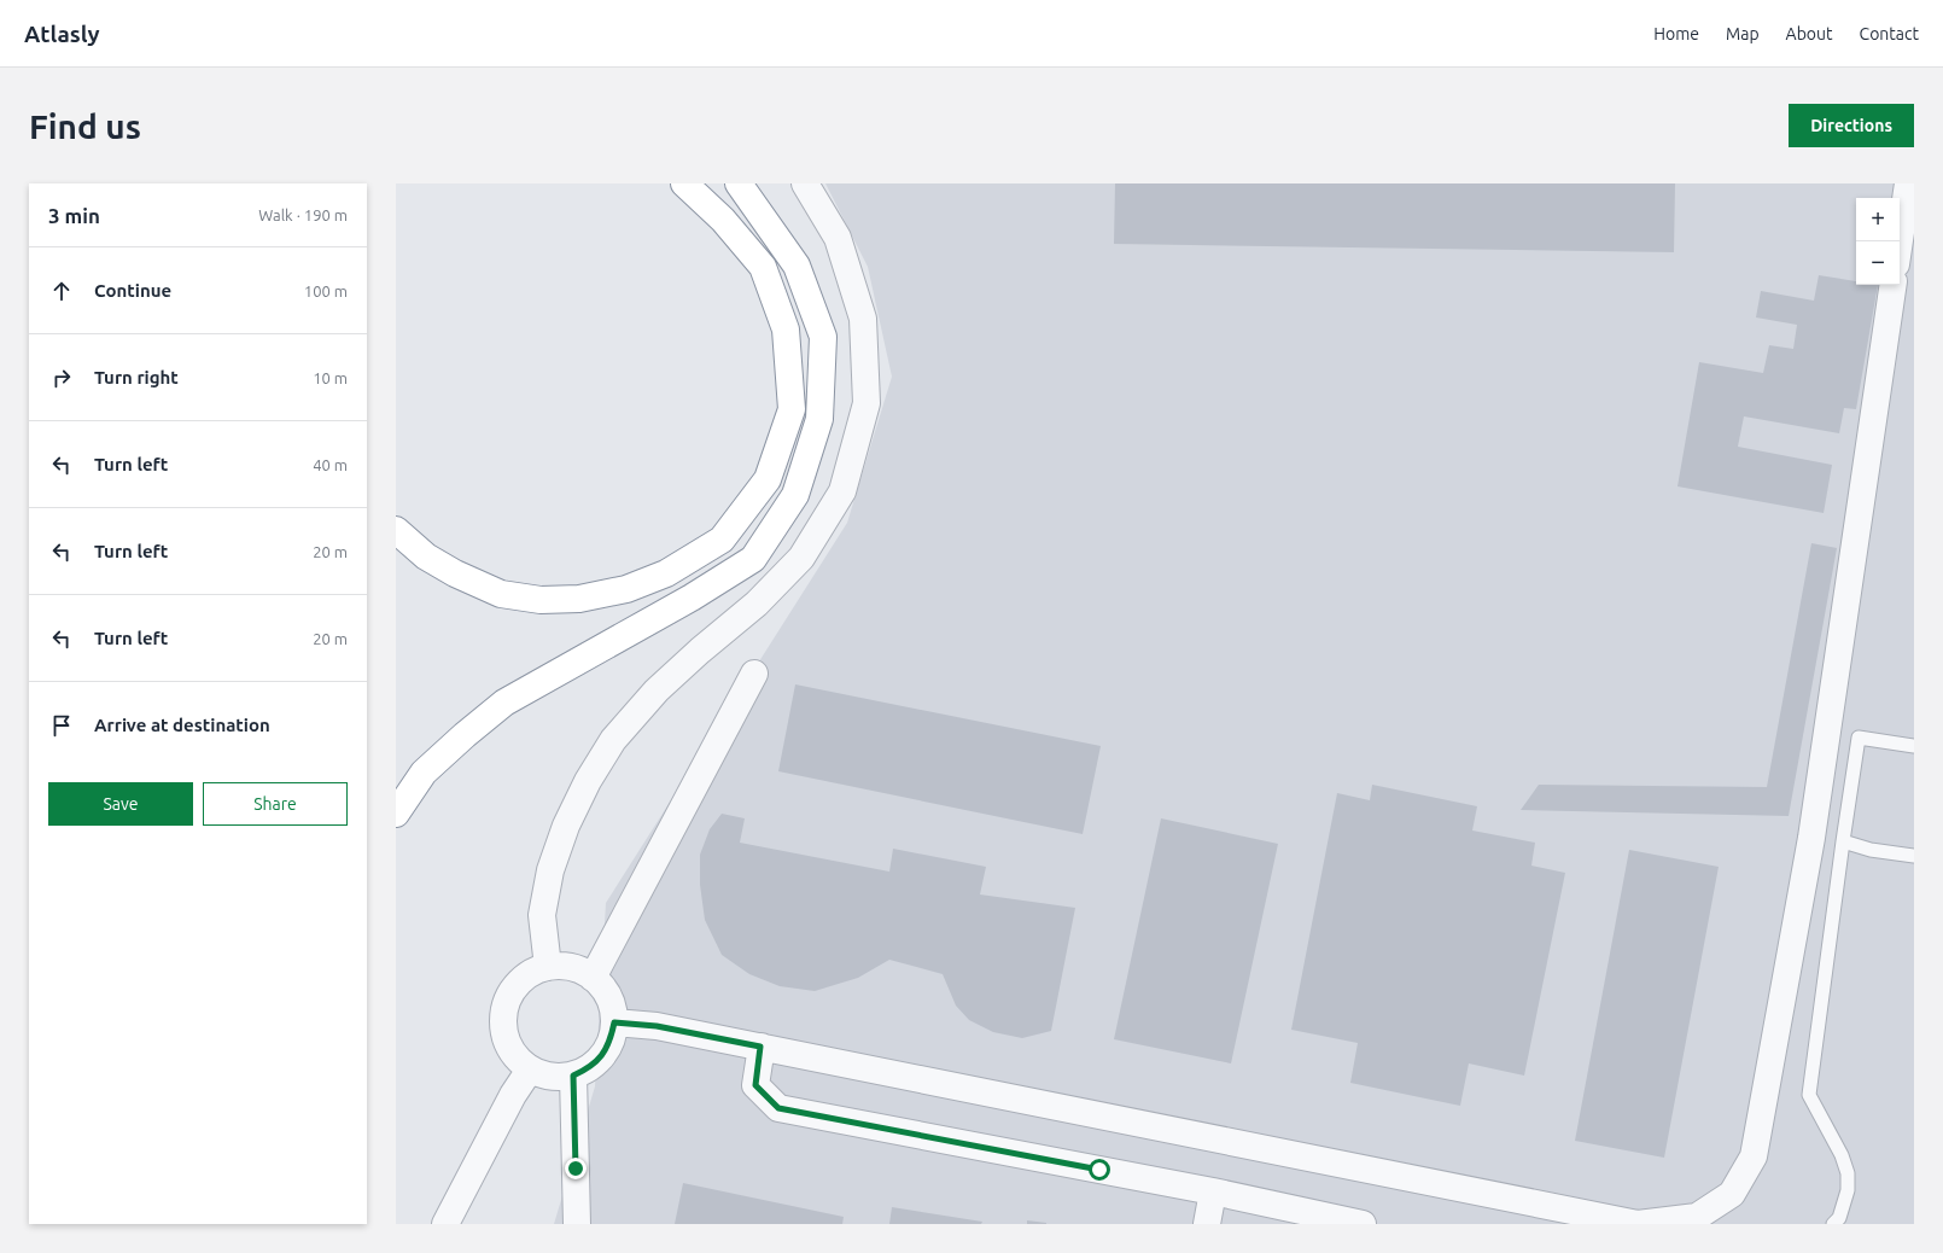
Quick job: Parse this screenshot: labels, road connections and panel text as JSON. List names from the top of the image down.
{
  "page": {
    "header": "Atlasly",
    "nav": [
      "Home",
      "Map",
      "About",
      "Contact"
    ],
    "buttons": [
      "Directions",
      ["Save", "Share"]
    ],
    "title": "Find us",
    "heading": ["3 min", "Walk · 190 m"],
    "map_buttons": ["+", "−"],
    "list": [
      ["Continue", "100 m"],
      ["Turn right", "10 m"],
      ["Turn left", "40 m"],
      ["Turn left", "20 m"],
      ["Turn left", "20 m"],
      "Arrive at destination"
    ]
  }
}
